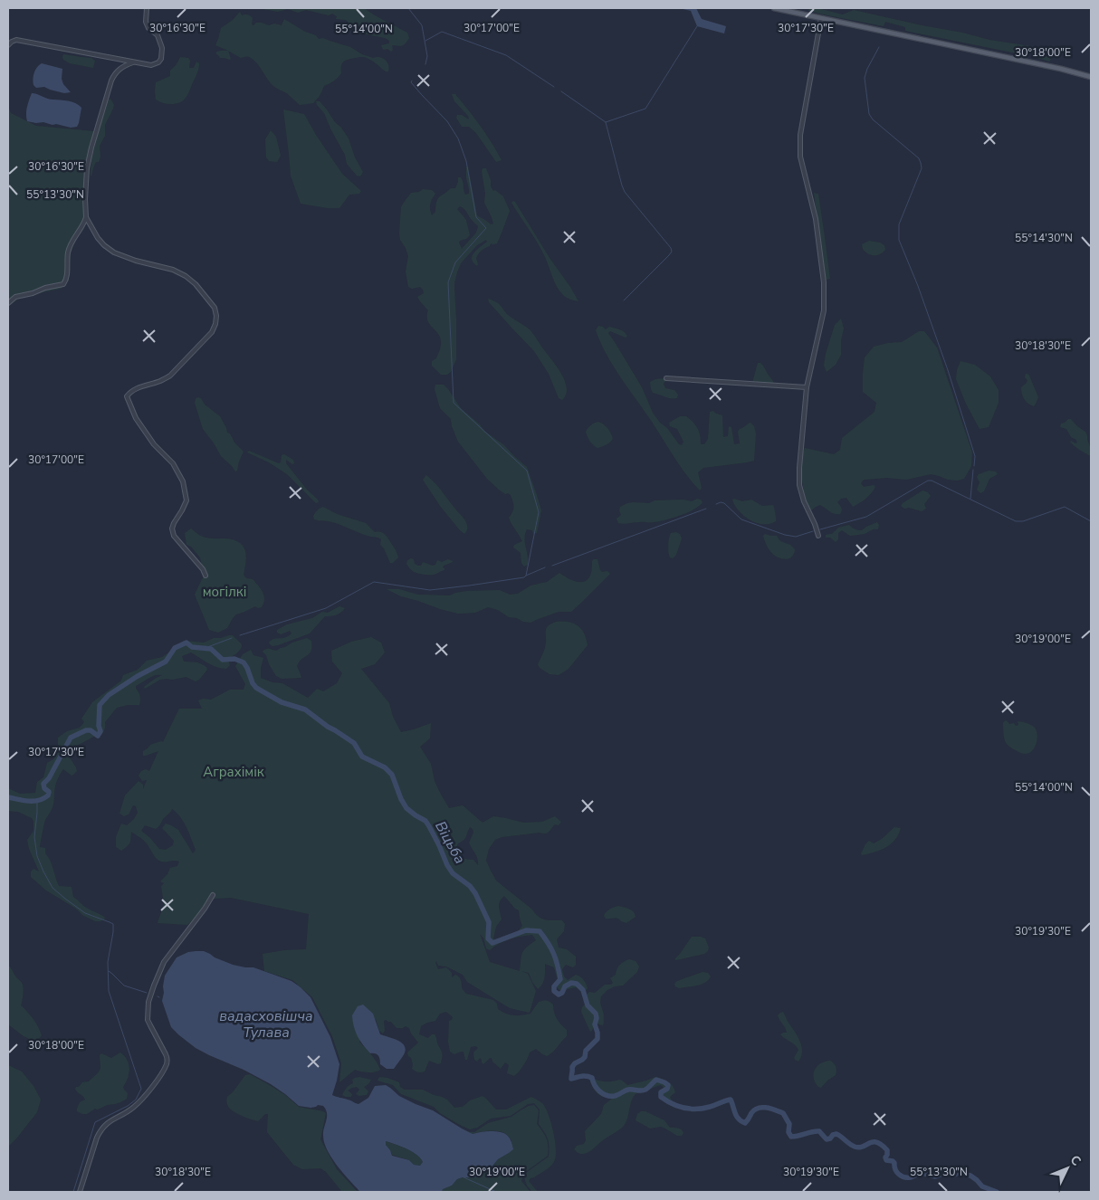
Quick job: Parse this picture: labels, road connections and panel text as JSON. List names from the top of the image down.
{
  "water": ["Віцьба", "вадасховішча Тулава"],
  "parks": ["могілкі", "Аграхімік"],
  "north": "top right",
  "coordinates": [
    "30°17'00\"E",
    "30°16'30\"E",
    "30°17'30\"E",
    "55°14'00\"N",
    "30°18'00\"E",
    "55°13'30\"N",
    "55°14'30\"N",
    "30°18'30\"E",
    "30°19'00\"E",
    "30°19'30\"E"
  ]
}
